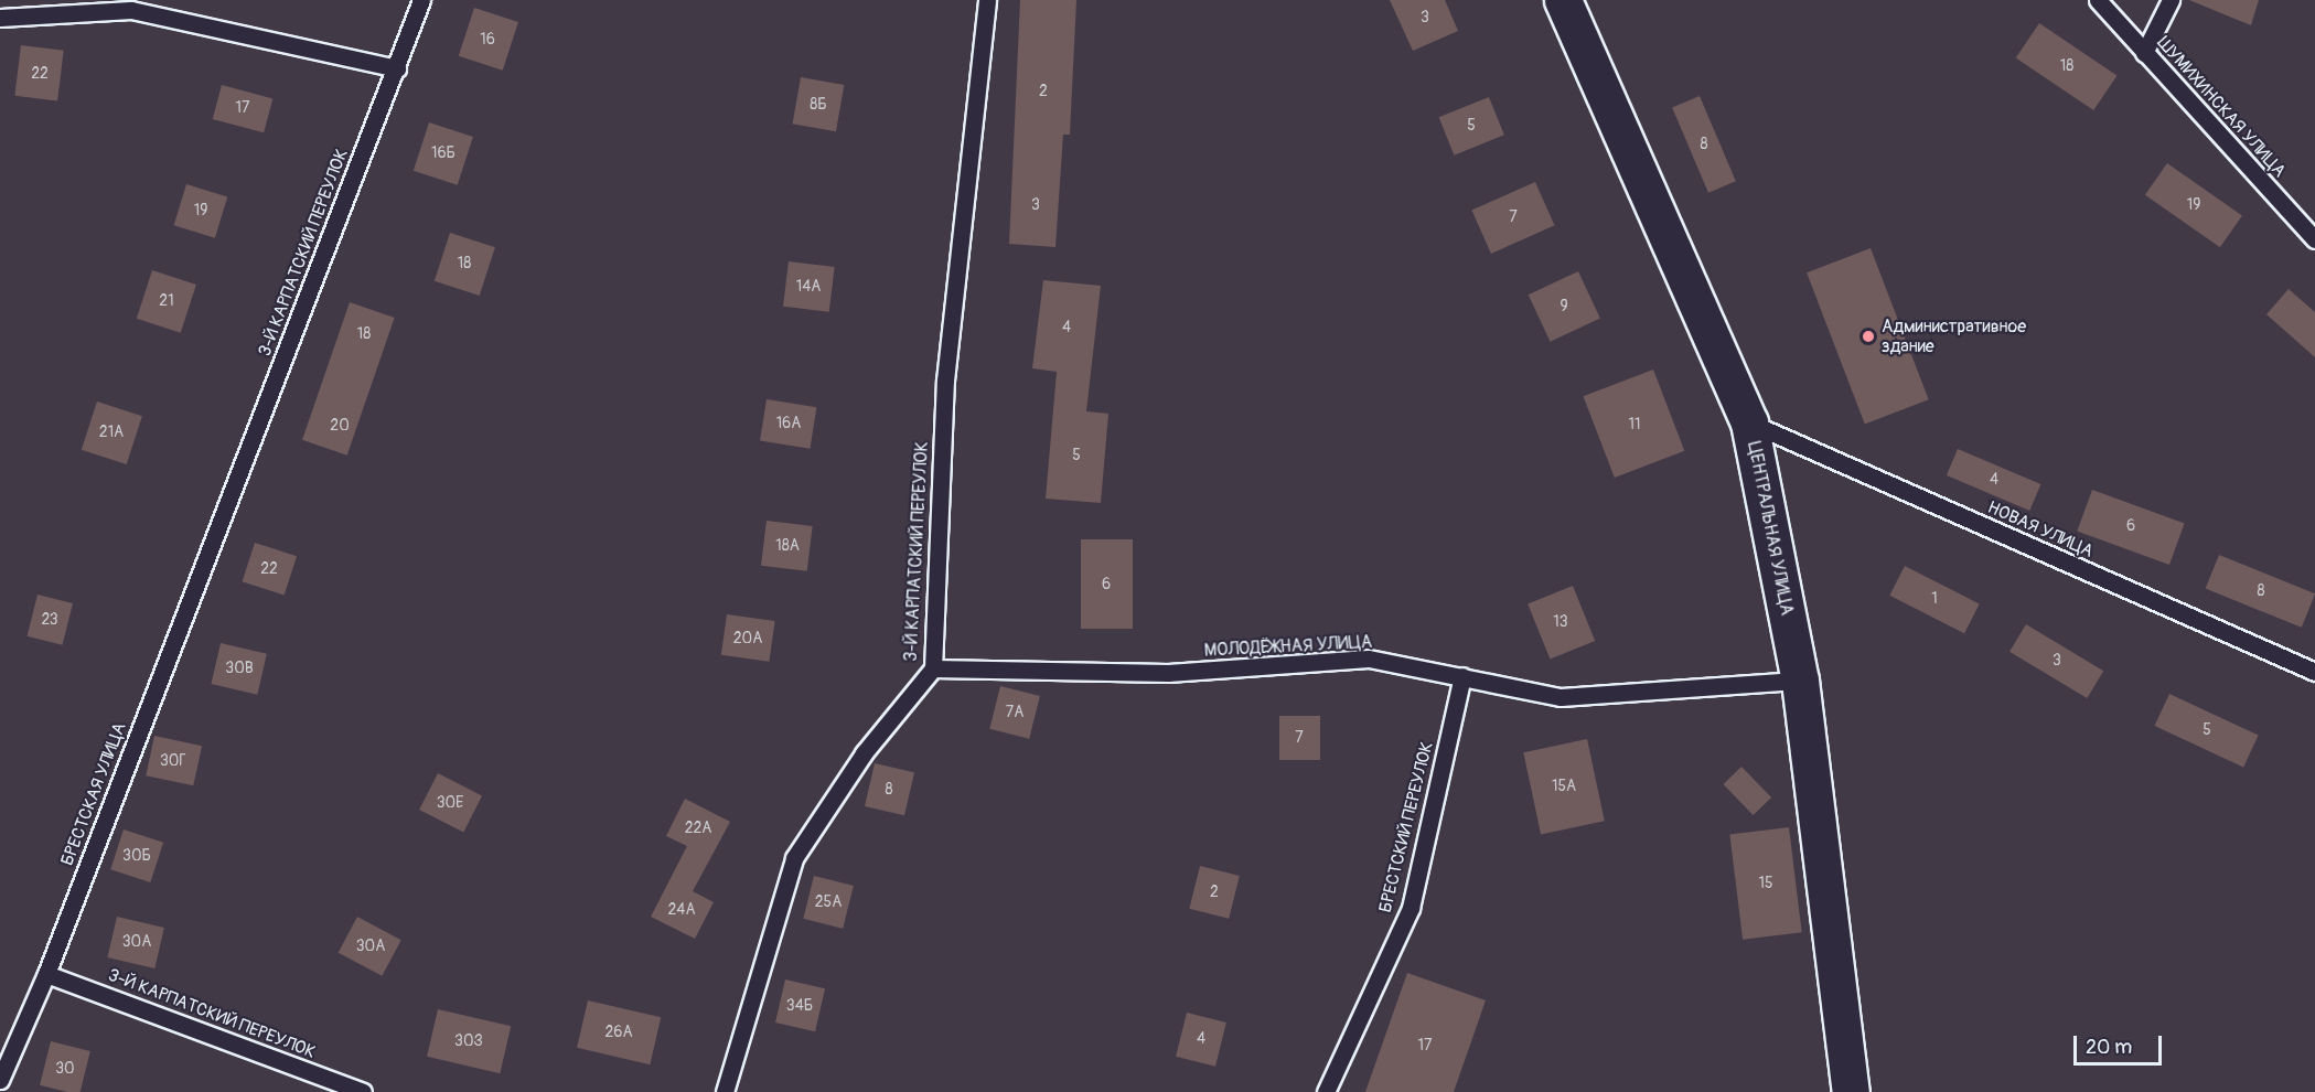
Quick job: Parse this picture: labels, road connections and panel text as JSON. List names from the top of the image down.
{
  "streets": {
    "street": ["ЦЕНТРАЛЬНАЯ УЛИЦА"],
    "lane": [
      "ШУМИХИНСКАЯ УЛИЦА",
      "3-Й КАРПАТСКИЙ ПЕРЕУЛОК",
      "НОВАЯ УЛИЦА",
      "МОЛОДЁЖНАЯ УЛИЦА",
      "БРЕСТСКАЯ УЛИЦА",
      "БРЕСТСКИЙ ПЕРЕУЛОК"
    ]
  },
  "crossings": [
    ["3-Й КАРПАТСКИЙ ПЕРЕУЛОК", "МОЛОДЁЖНАЯ УЛИЦА"],
    ["3-Й КАРПАТСКИЙ ПЕРЕУЛОК", "БРЕСТСКАЯ УЛИЦА"],
    ["ЦЕНТРАЛЬНАЯ УЛИЦА", "НОВАЯ УЛИЦА"],
    ["ЦЕНТРАЛЬНАЯ УЛИЦА", "МОЛОДЁЖНАЯ УЛИЦА"],
    ["МОЛОДЁЖНАЯ УЛИЦА", "БРЕСТСКИЙ ПЕРЕУЛОК"]
  ],
  "places": ["Административное здание"],
  "house_numbers": [
    "3",
    "16",
    "18",
    "22",
    "2",
    "8Б",
    "17",
    "5",
    "8",
    "16Б",
    "3",
    "19",
    "19",
    "7",
    "18",
    "14А",
    "21",
    "9",
    "4",
    "18",
    "16А",
    "11",
    "20",
    "21А",
    "5",
    "4",
    "6",
    "18А",
    "22",
    "6",
    "8",
    "1",
    "23",
    "13",
    "20А",
    "3",
    "30В",
    "7А",
    "5",
    "7",
    "30Г",
    "15А",
    "8",
    "30Е",
    "22А",
    "30Б",
    "15",
    "2",
    "25А",
    "24А",
    "30А",
    "30А",
    "34Б",
    "26А",
    "4",
    "30З",
    "17",
    "30"
  ],
  "scale_bar": "20 m"
}
